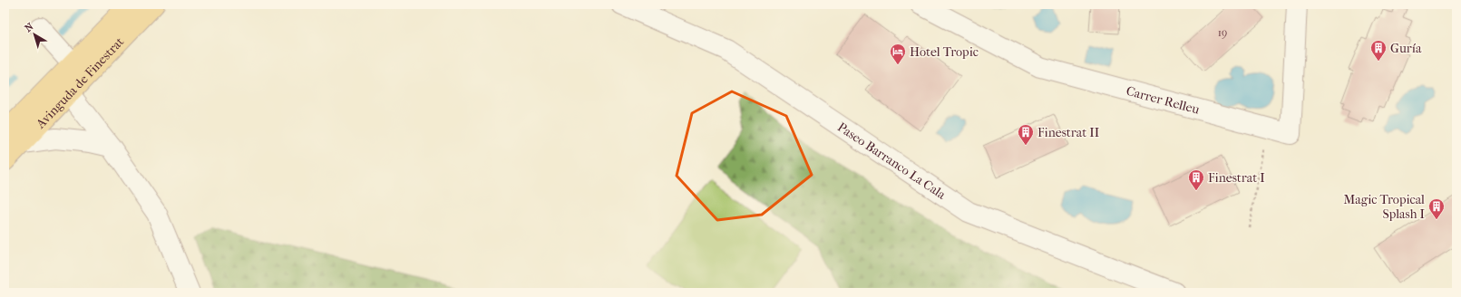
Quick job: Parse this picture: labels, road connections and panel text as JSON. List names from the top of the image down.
{
  "streets": {
    "main road": ["Avinguda de Finestrat"],
    "street": ["Carrer Relleu", "Paseo Barranco La Cala"]
  },
  "places": {
    "building": [
      "Guría",
      "Finestrat II",
      "Finestrat I",
      "Magic Tropical Splash I"
    ],
    "hotel": ["Hotel Tropic"]
  },
  "house_numbers": ["19"],
  "north": "top left"
}
